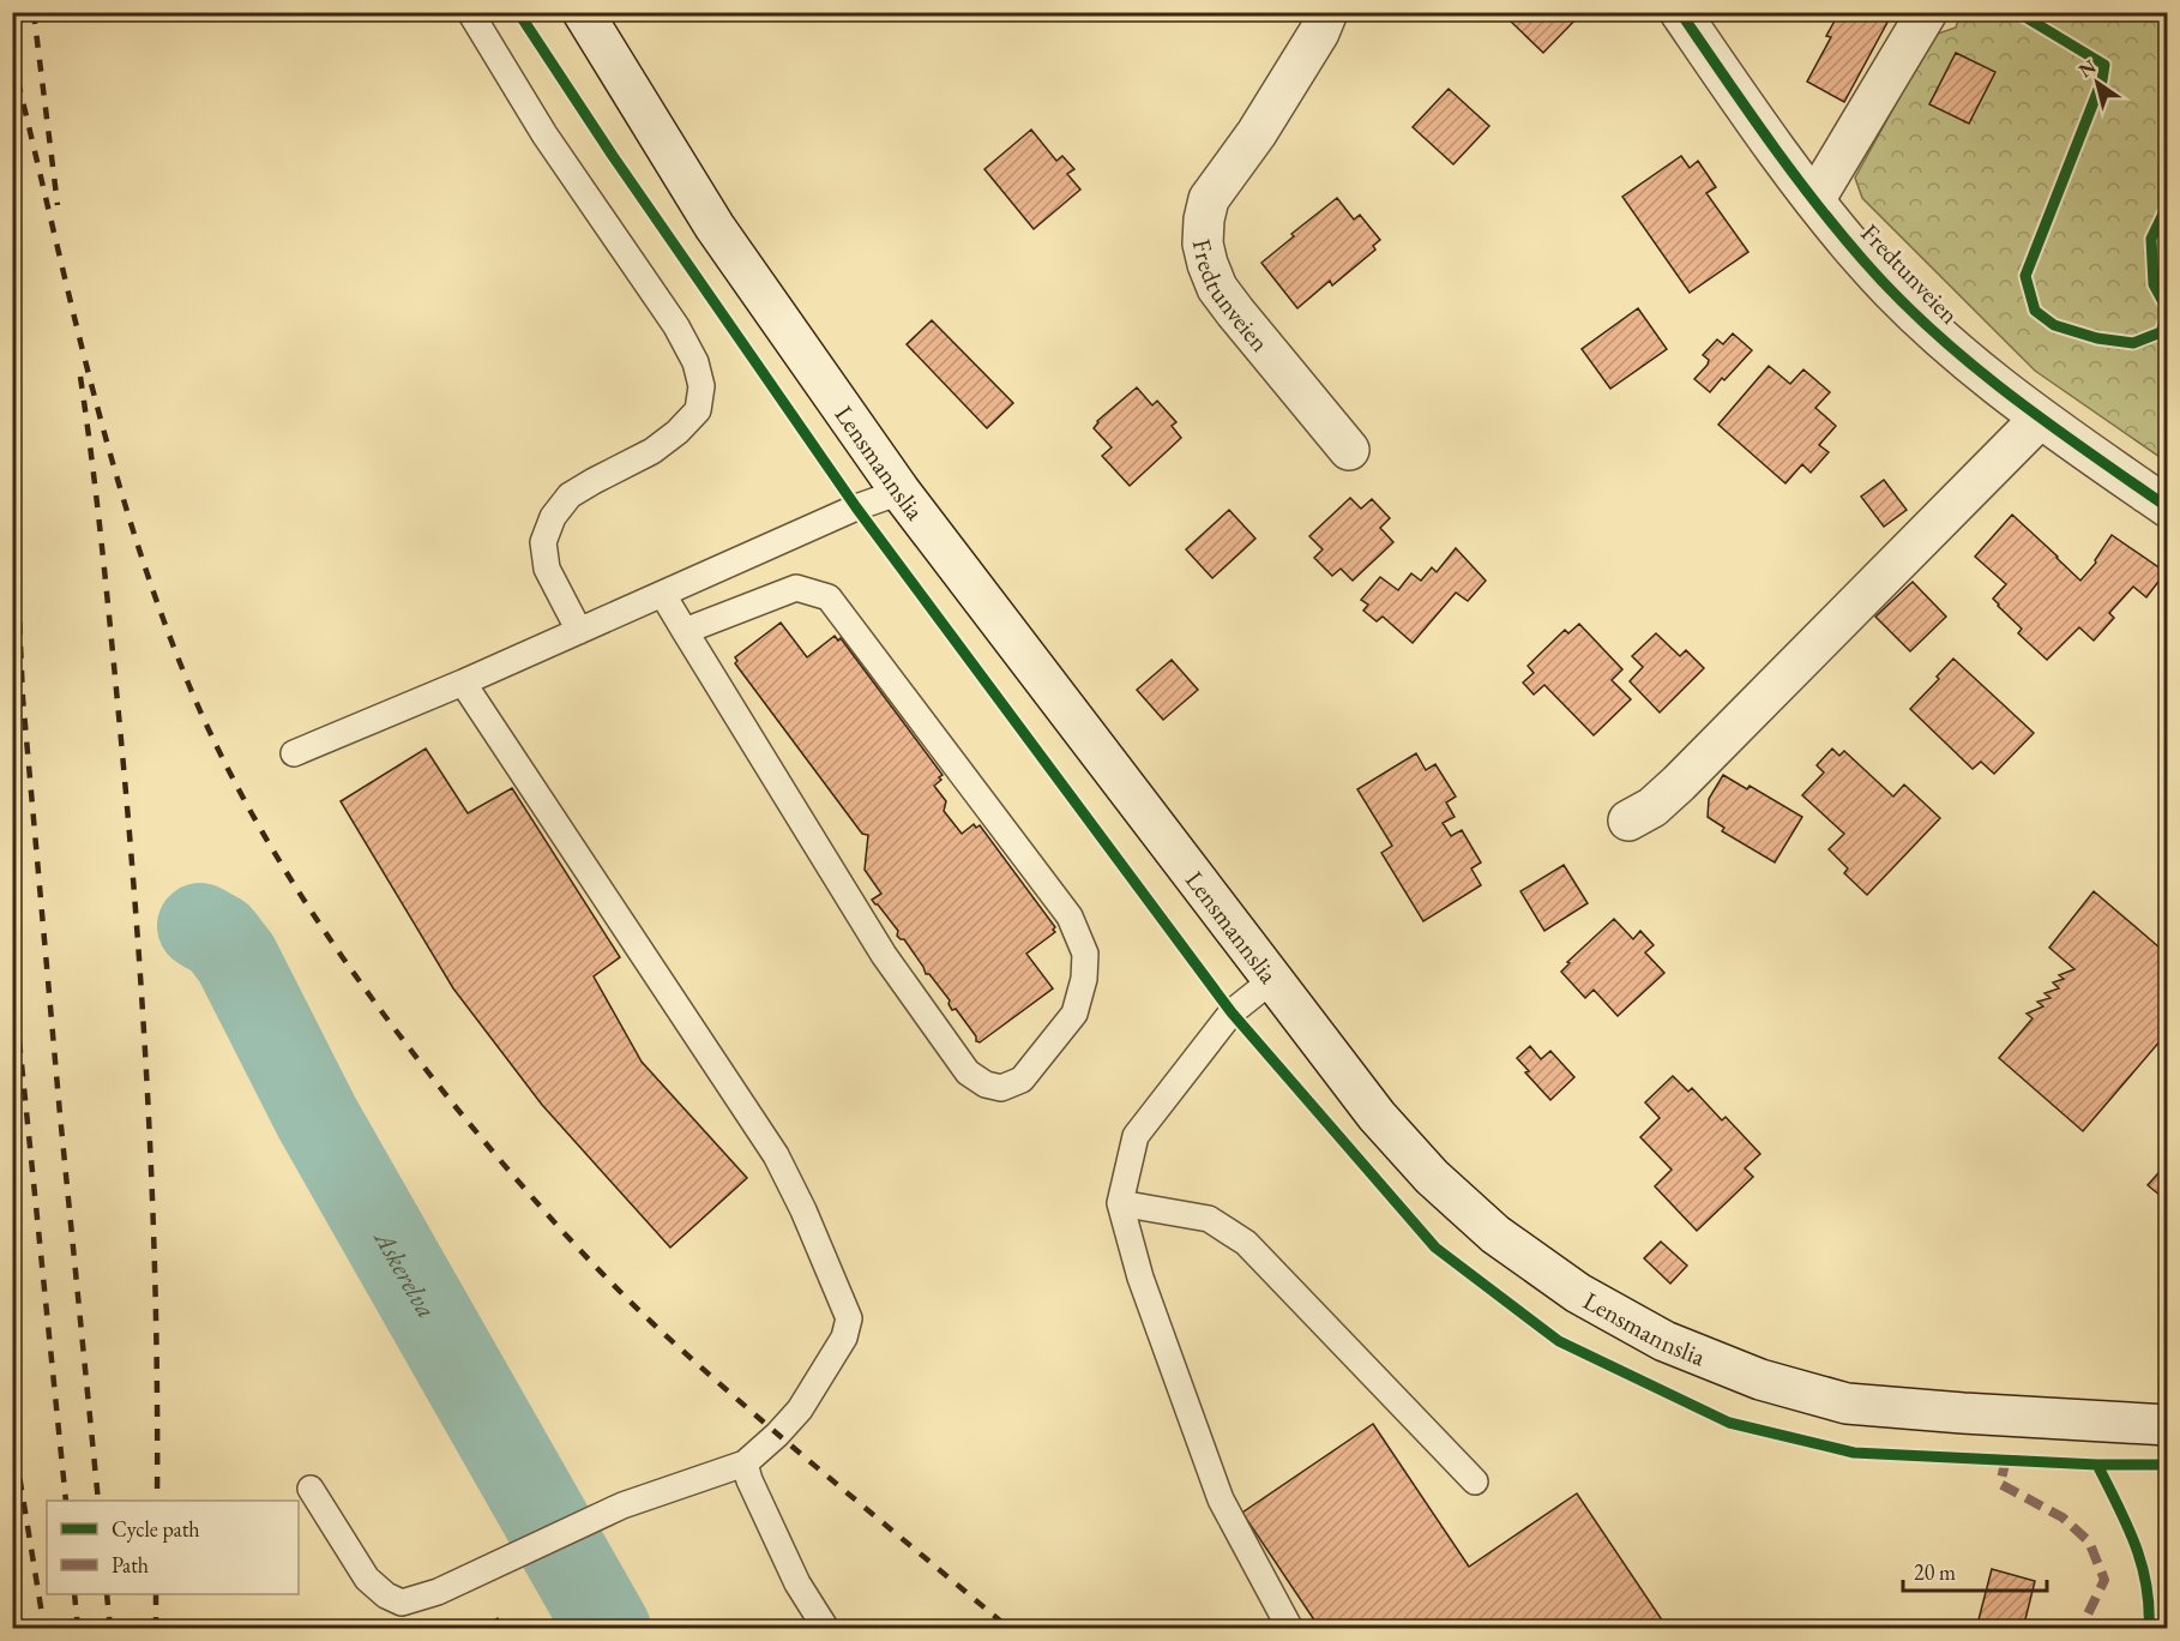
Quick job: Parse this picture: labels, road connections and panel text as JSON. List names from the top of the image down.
{
  "streets": {
    "street": ["Fredtunveien", "Lensmannslia"]
  },
  "water": ["Askerelva"],
  "legend": ["Cycle path", "Path"],
  "scale_bar": "20 m",
  "north": "top left"
}
